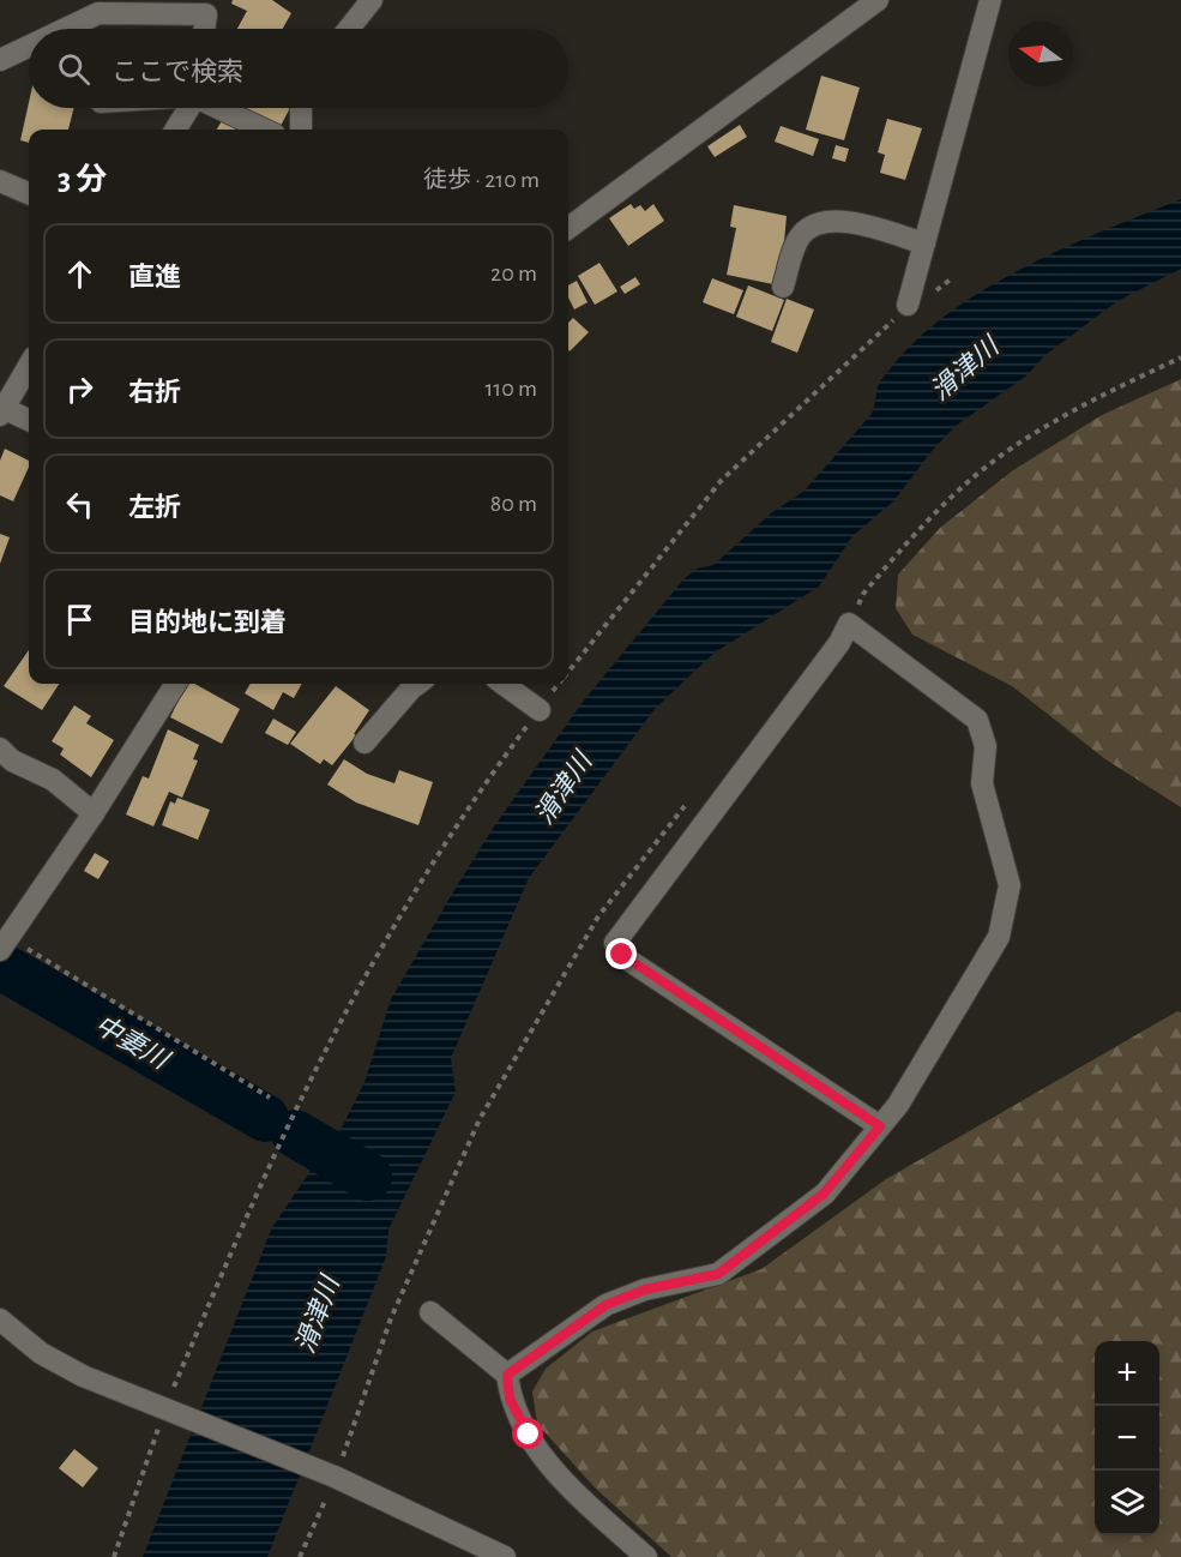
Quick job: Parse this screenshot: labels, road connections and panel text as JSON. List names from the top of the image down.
{
  "water": ["滑津川", "中妻川"],
  "north": "left",
  "page": {
    "search": "ここで検索",
    "heading": ["3 分", "徒歩 · 210 m"],
    "list": [
      ["直進", "20 m"],
      ["右折", "110 m"],
      ["左折", "80 m"],
      "目的地に到着"
    ],
    "map_buttons": ["+", "−"]
  }
}
